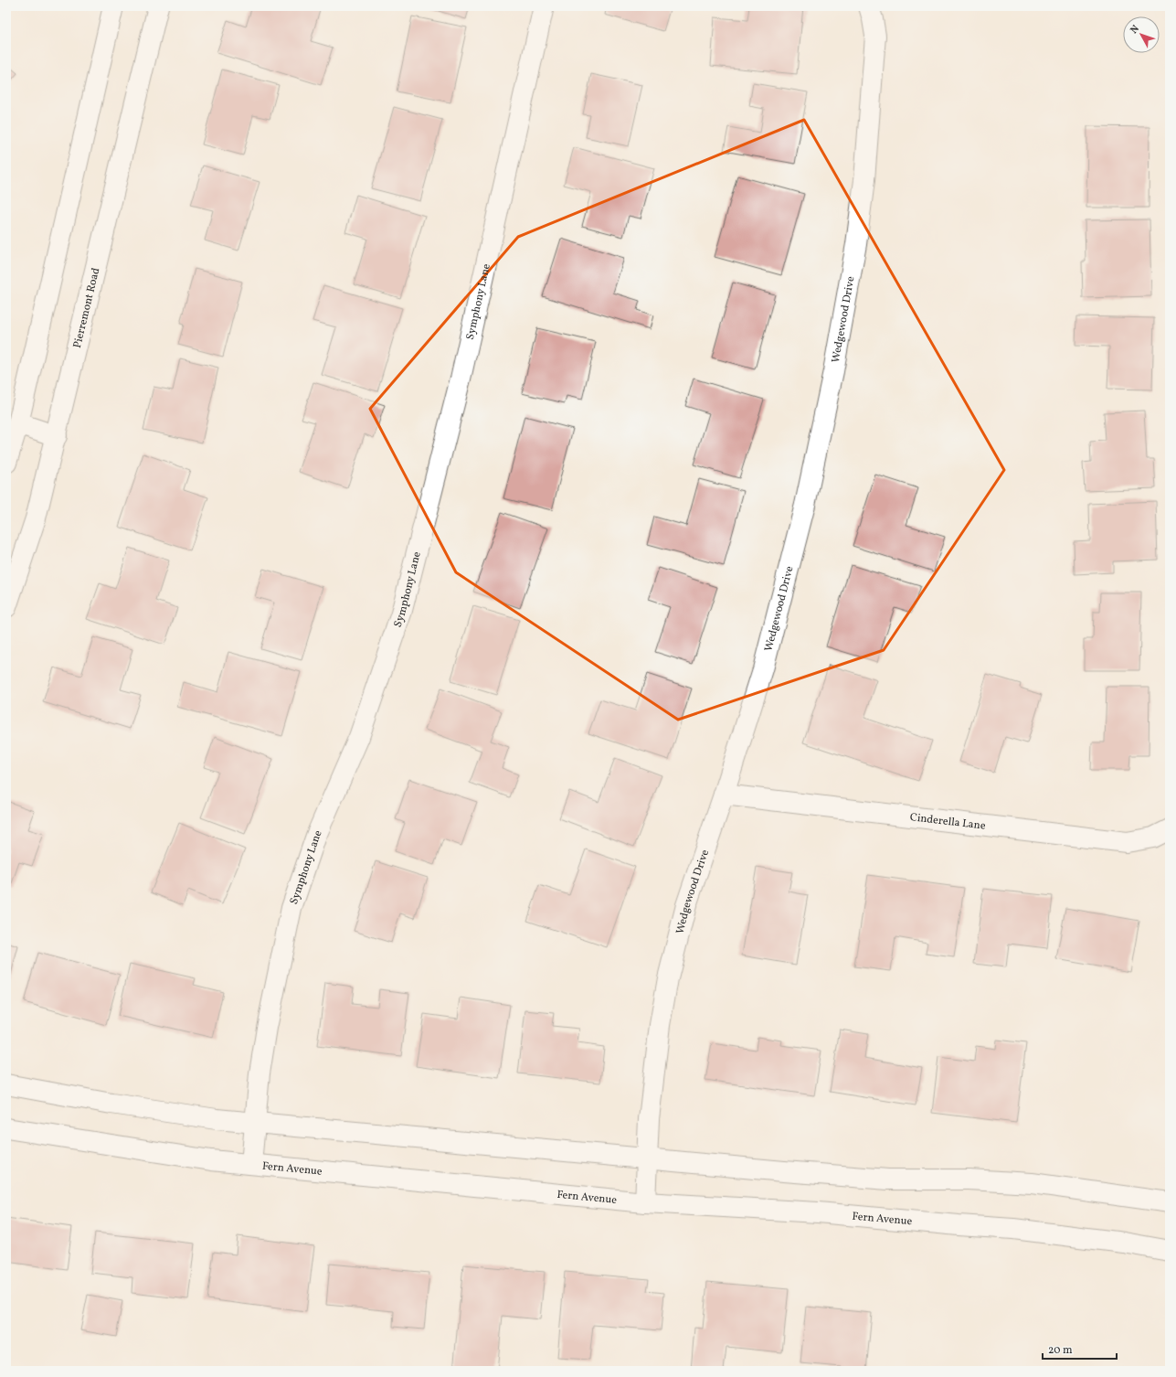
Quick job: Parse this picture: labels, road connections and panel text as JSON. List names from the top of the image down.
{
  "streets": {
    "street": [
      "Symphony Lane",
      "Pierremont Road",
      "Wedgewood Drive",
      "Cinderella Lane",
      "Fern Avenue"
    ]
  },
  "crossings": [
    ["Symphony Lane", "Fern Avenue"],
    ["Wedgewood Drive", "Cinderella Lane"],
    ["Wedgewood Drive", "Fern Avenue"]
  ],
  "scale_bar": "20 m",
  "north": "top left"
}
